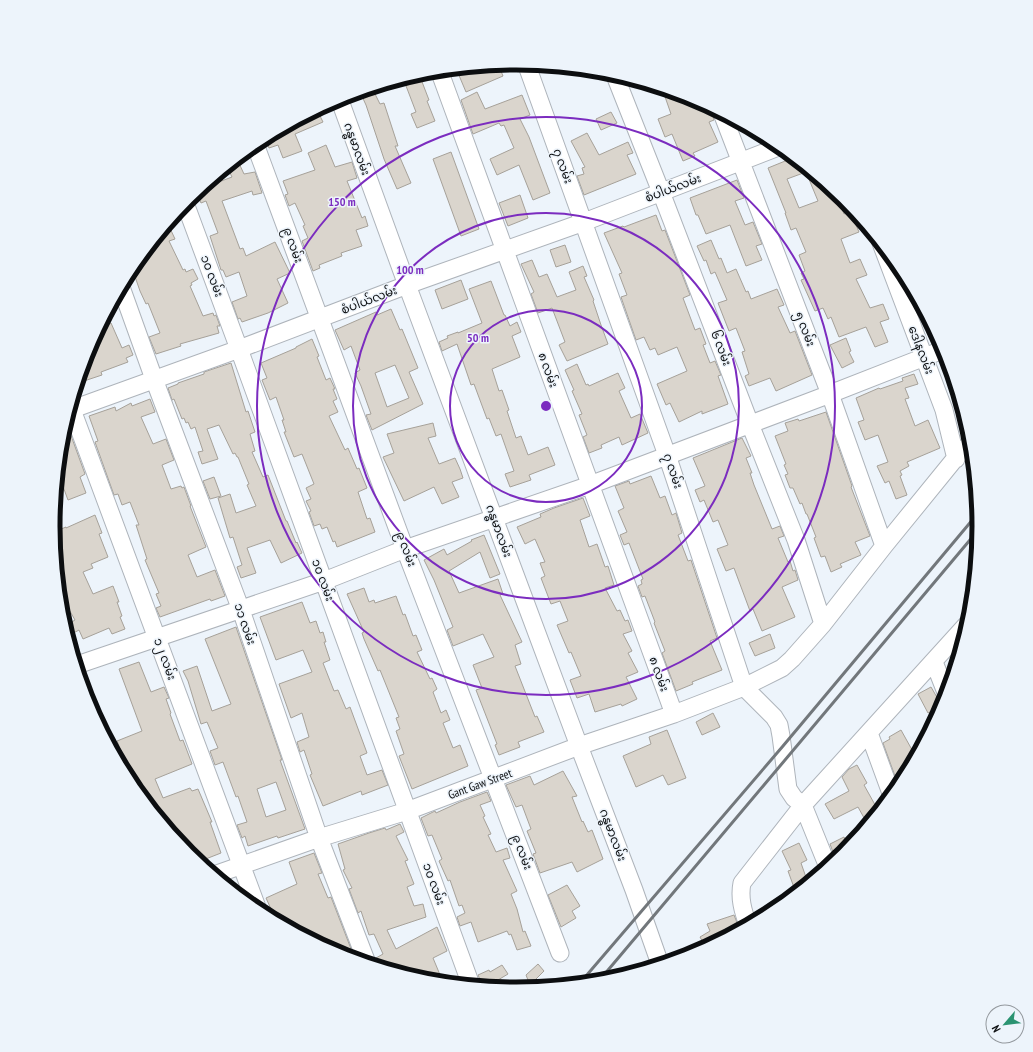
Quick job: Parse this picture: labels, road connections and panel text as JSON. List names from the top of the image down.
{
  "streets": {
    "street": [
      "ဂန္ဓမာလမ်း",
      "၇ လမ်း",
      "စံပါယ်လမ်း",
      "၉ လမ်း",
      "၁၀ လမ်း",
      "၅ လမ်း",
      "၆ လမ်း",
      "ဒေါနလမ်း",
      "၈ လမ်း",
      "၁၁ လမ်း",
      "၁၂ လမ်း",
      "Gant Gaw Street"
    ]
  },
  "crossings": [
    ["ဂန္ဓမာလမ်း", "စံပါယ်လမ်း"],
    ["ဂန္ဓမာလမ်း", "Gant Gaw Street"],
    ["၇ လမ်း", "စံပါယ်လမ်း"],
    ["၇ လမ်း", "Gant Gaw Street"],
    ["စံပါယ်လမ်း", "၉ လမ်း"],
    ["စံပါယ်လမ်း", "၁၀ လမ်း"],
    ["စံပါယ်လမ်း", "၅ လမ်း"],
    ["စံပါယ်လမ်း", "၆ လမ်း"],
    ["စံပါယ်လမ်း", "၈ လမ်း"],
    ["စံပါယ်လမ်း", "၁၁ လမ်း"],
    ["၉ လမ်း", "Gant Gaw Street"],
    ["၁၀ လမ်း", "Gant Gaw Street"],
    ["၅ လမ်း", "Gant Gaw Street"],
    ["၆ လမ်း", "Gant Gaw Street"],
    ["ဒေါနလမ်း", "Gant Gaw Street"],
    ["၈ လမ်း", "Gant Gaw Street"],
    ["၁၁ လမ်း", "Gant Gaw Street"],
    ["၁၂ လမ်း", "Gant Gaw Street"]
  ],
  "north": "bottom left",
  "rings": ["150 m", "100 m", "50 m"]
}
